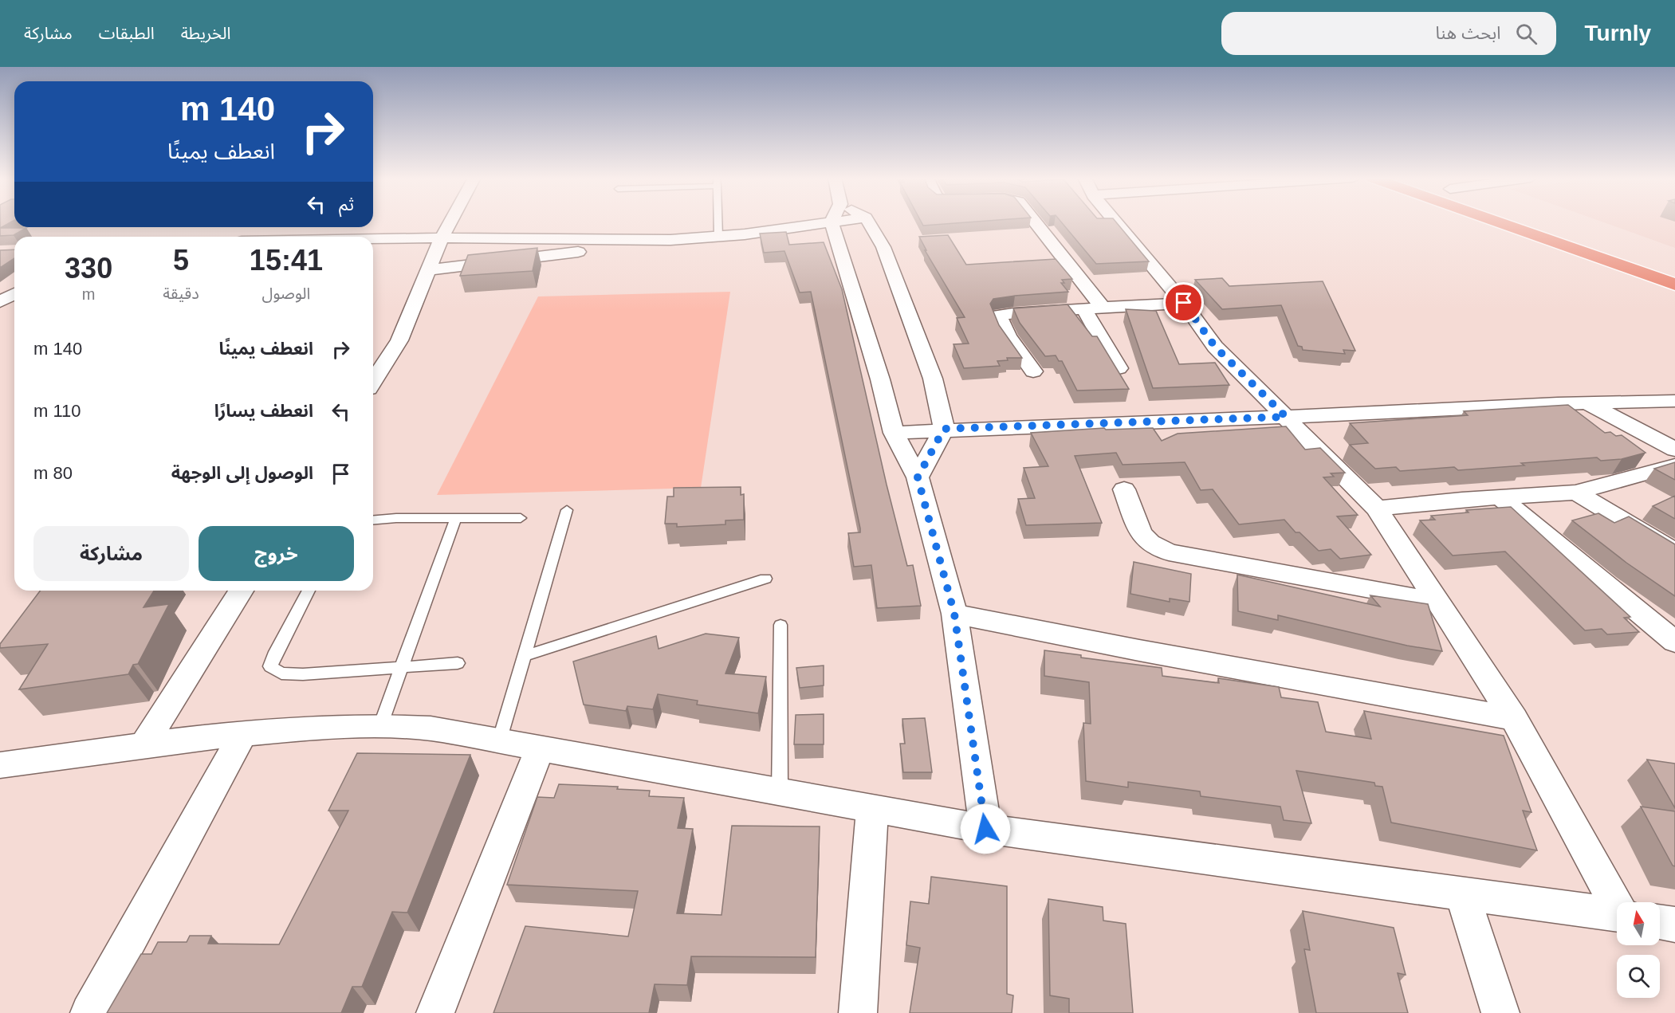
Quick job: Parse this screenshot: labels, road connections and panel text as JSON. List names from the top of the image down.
{
  "north": "top",
  "page": {
    "header": "Turnly",
    "search": "ابحث هنا",
    "nav": ["الخريطة", "الطبقات", "مشاركة"],
    "turn": ["140 m", "انعطف يمينًا"],
    "then": "ثم",
    "eta": [
      "15:41",
      "الوصول",
      "5",
      "دقيقة",
      "330",
      "m"
    ],
    "list": [
      {
        "name": "انعطف يمينًا",
        "value": "140 m"
      },
      {
        "name": "انعطف يسارًا",
        "value": "110 m"
      },
      {
        "name": "الوصول إلى الوجهة",
        "value": "80 m"
      }
    ],
    "buttons": ["خروج", "مشاركة"]
  }
}
